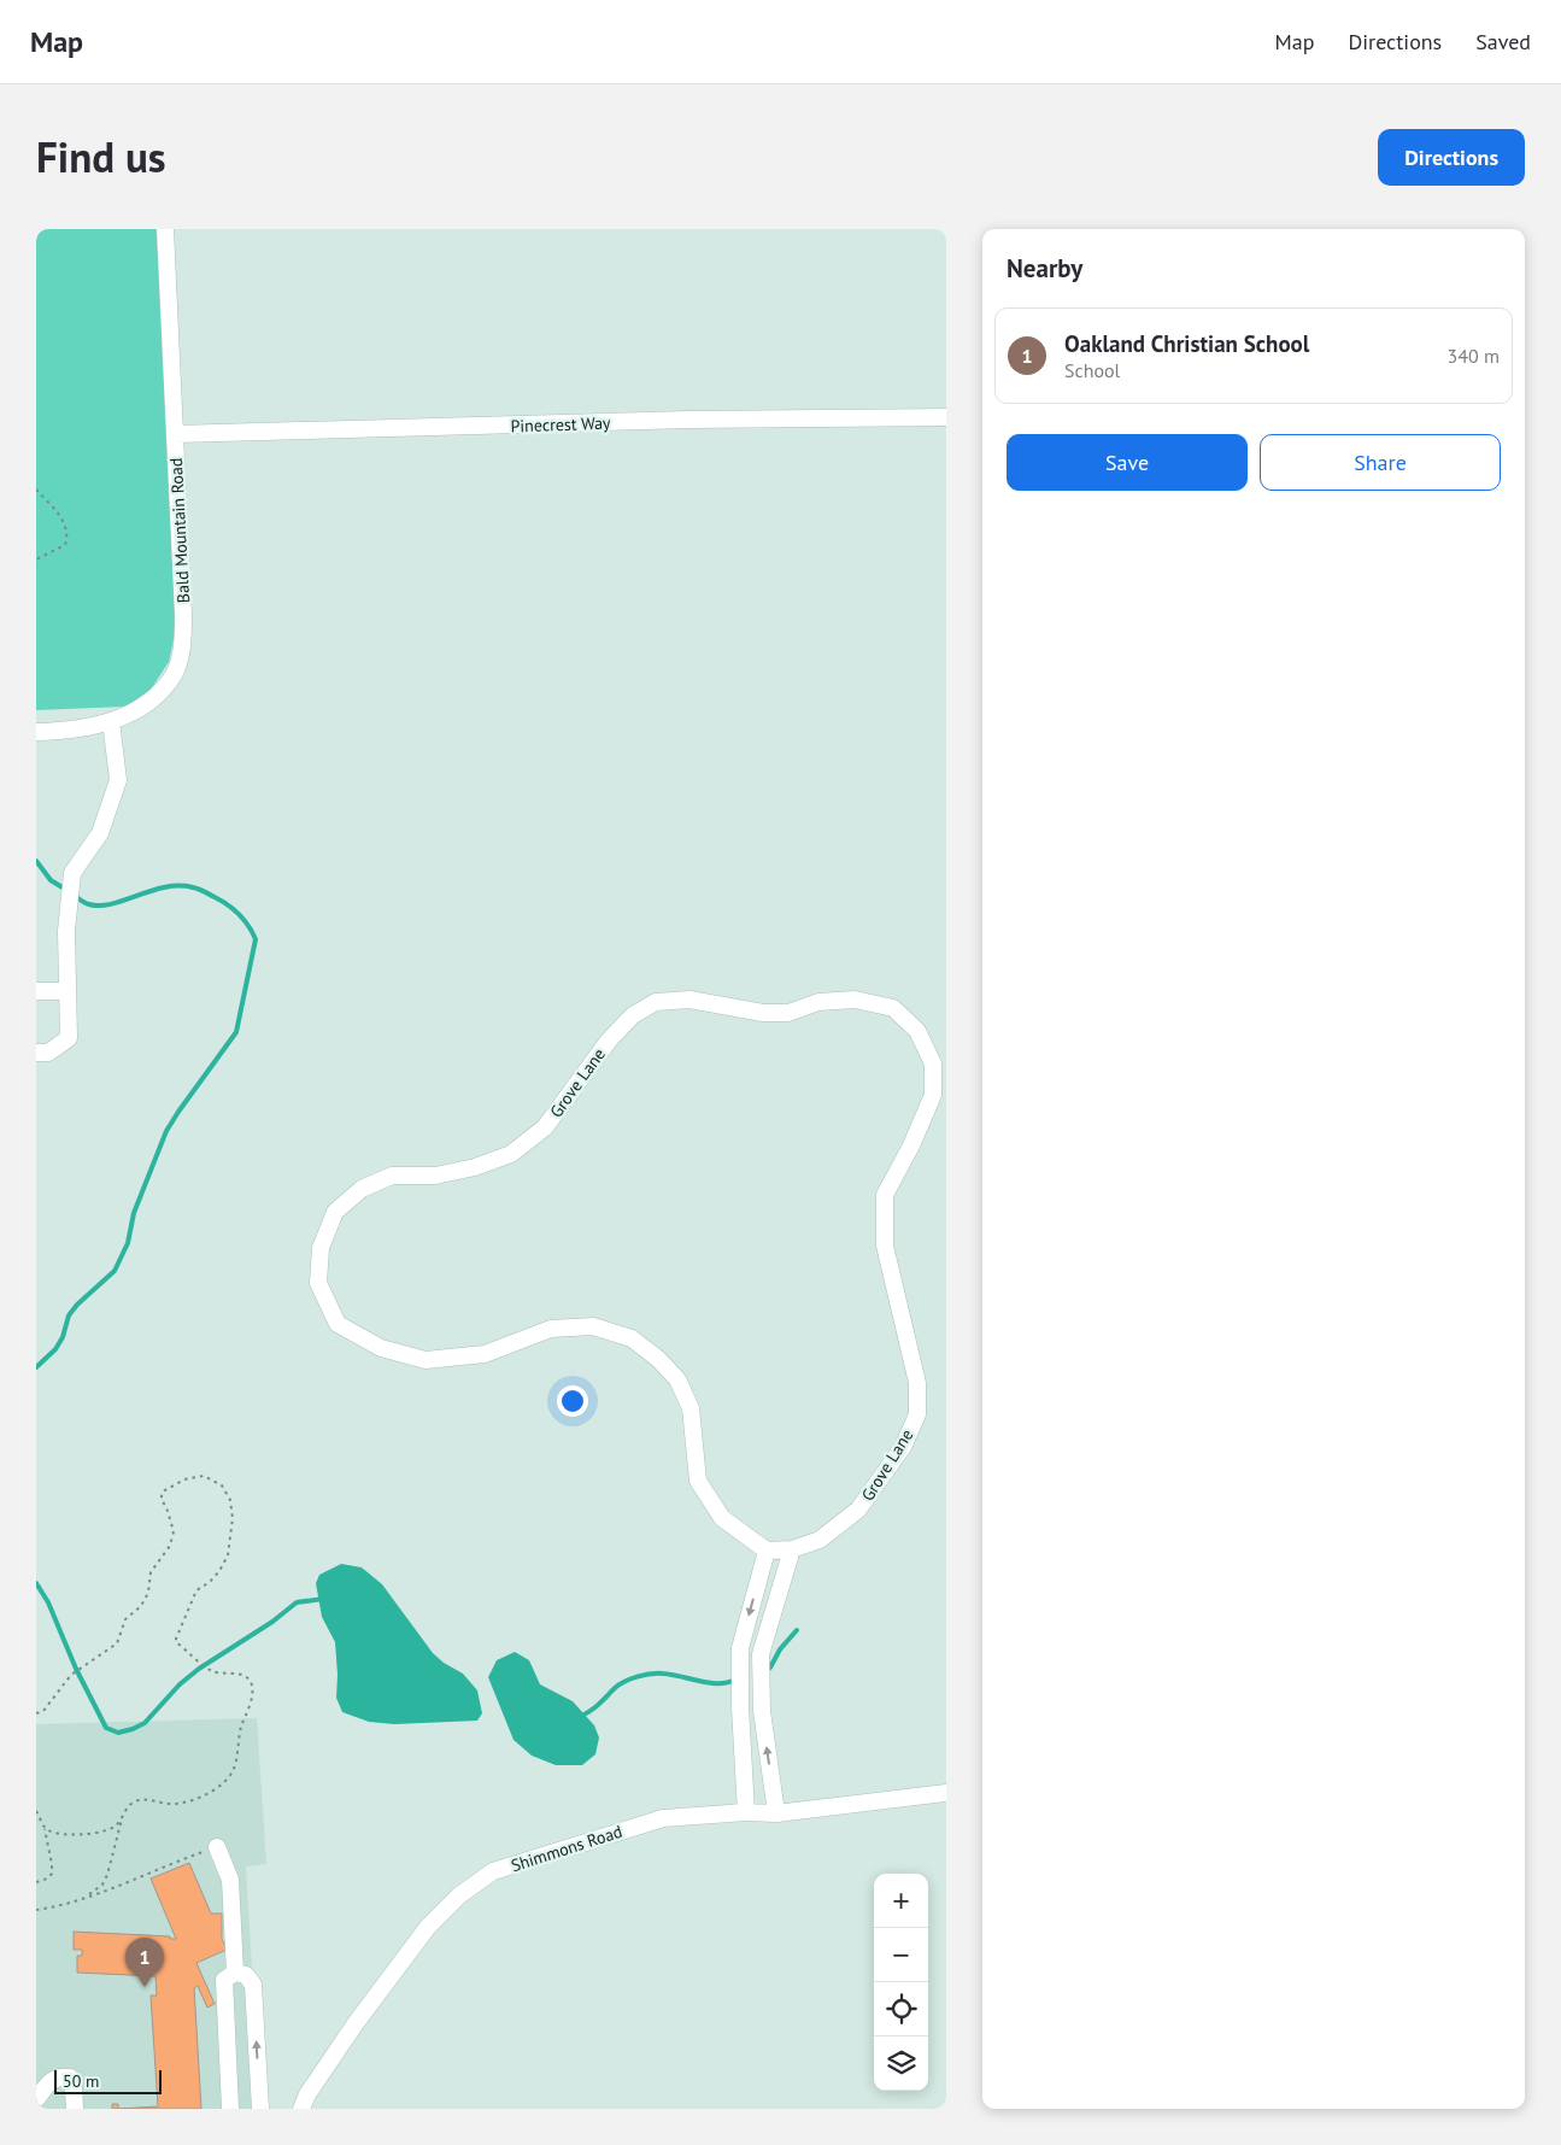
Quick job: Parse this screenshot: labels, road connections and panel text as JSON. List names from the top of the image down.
{
  "streets": {
    "street": [
      "Pinecrest Way",
      "Bald Mountain Road",
      "Grove Lane",
      "Shimmons Road"
    ]
  },
  "crossings": [
    ["Pinecrest Way", "Bald Mountain Road"]
  ],
  "scale_bar": "50 m",
  "page": {
    "header": "Map",
    "nav": ["Map", "Directions", "Saved"],
    "title": "Find us",
    "buttons": [
      "Directions",
      ["Save", "Share"]
    ],
    "heading": "Nearby",
    "list": [
      {
        "mark": "1",
        "name": "Oakland Christian School",
        "note": "School",
        "value": "340 m"
      }
    ],
    "map_buttons": ["+", "−"],
    "pins": "1",
    "scale": "50 m"
  }
}
